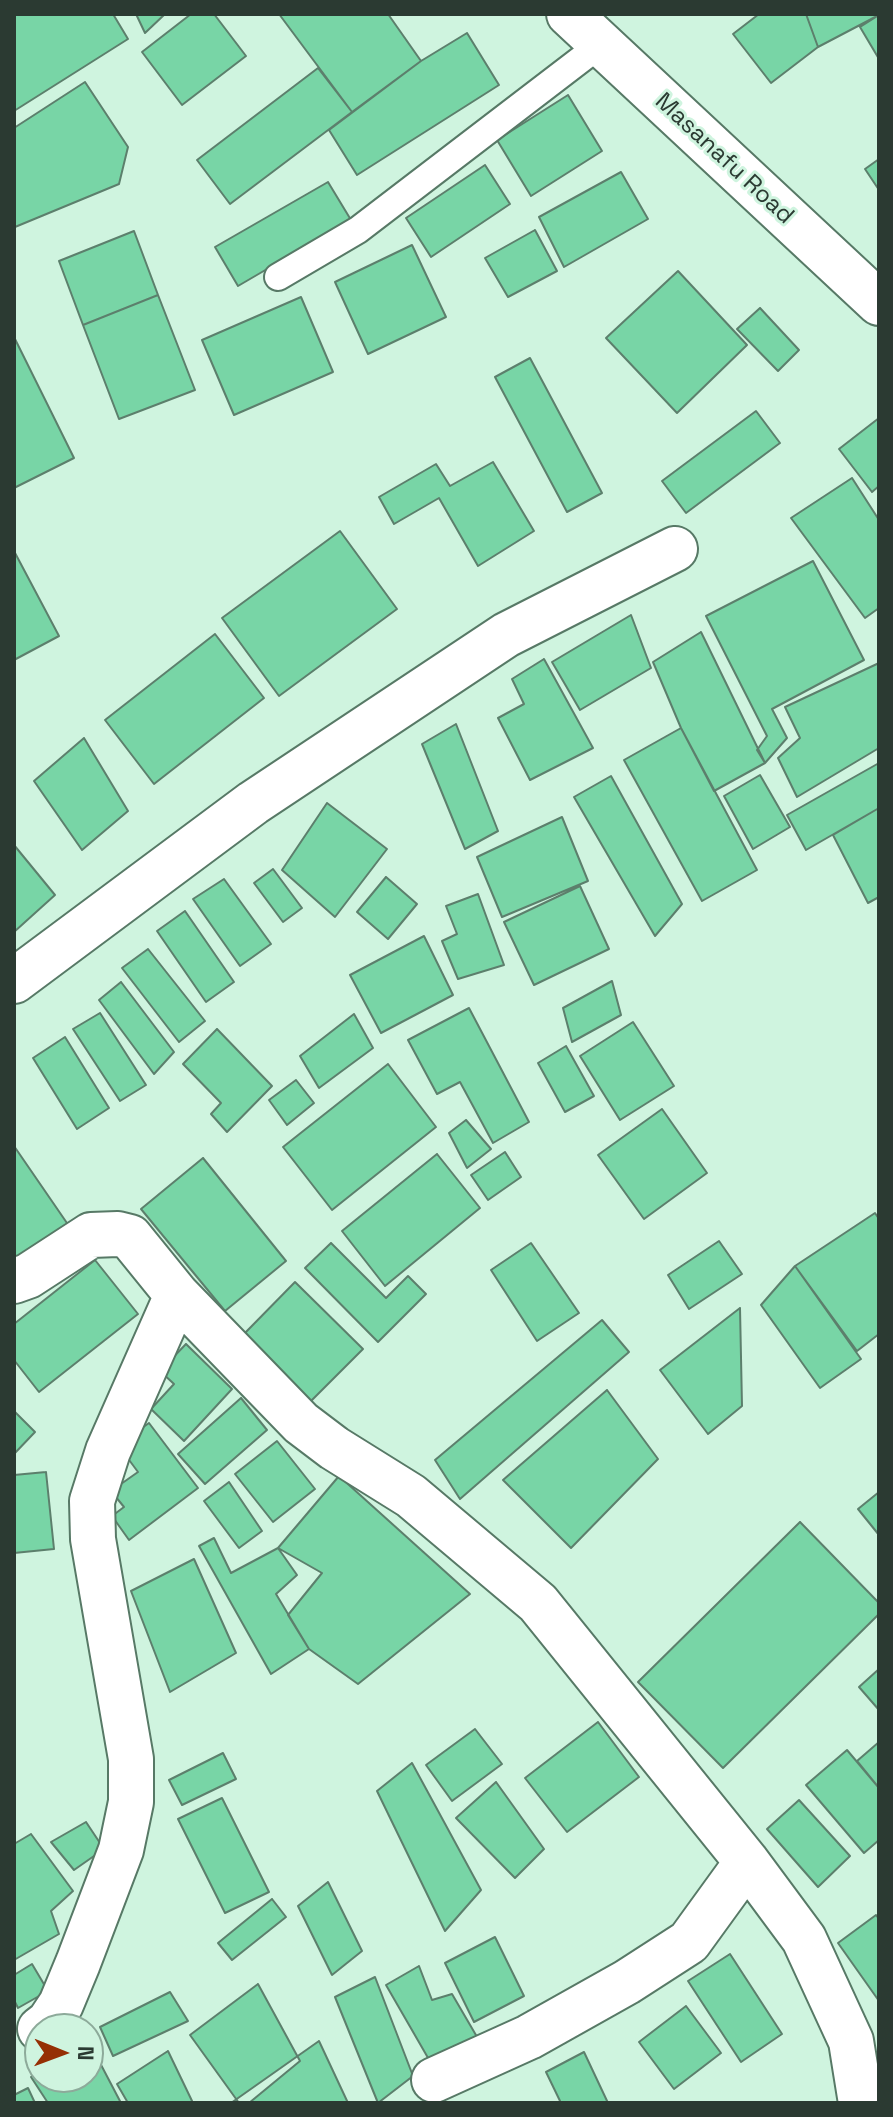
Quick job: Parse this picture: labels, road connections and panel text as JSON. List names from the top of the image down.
{
  "streets": {
    "street": ["Masanafu Road"]
  },
  "north": "right"
}
